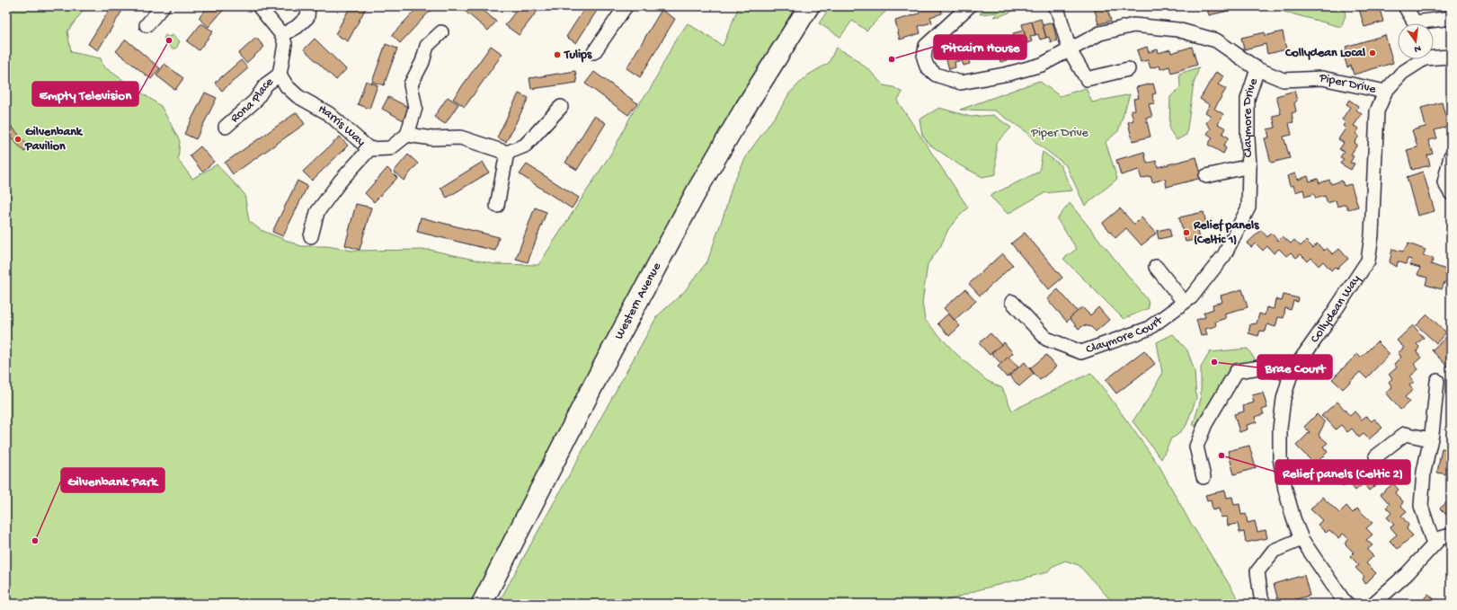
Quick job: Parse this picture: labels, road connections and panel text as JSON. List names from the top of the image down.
{
  "streets": {
    "main road": ["Western Avenue"],
    "street": [
      "Piper Drive",
      "Rona Place",
      "Claymore Drive",
      "Harris Way",
      "Collydean Way",
      "Claymore Court"
    ]
  },
  "crossings": [
    ["Piper Drive", "Claymore Drive"],
    ["Piper Drive", "Collydean Way"],
    ["Rona Place", "Harris Way"],
    ["Claymore Drive", "Claymore Court"]
  ],
  "parks": ["Piper Drive"],
  "places": [
    "Empty Television",
    "Collydean Local",
    "Tulips",
    "Pitcairn House",
    "Gilvenbank Pavilion",
    "Relief panels (Celtic 1)",
    "Brae Court",
    "Relief panels (Celtic 2)",
    "Gilvenbank Park"
  ],
  "north": "bottom"
}
